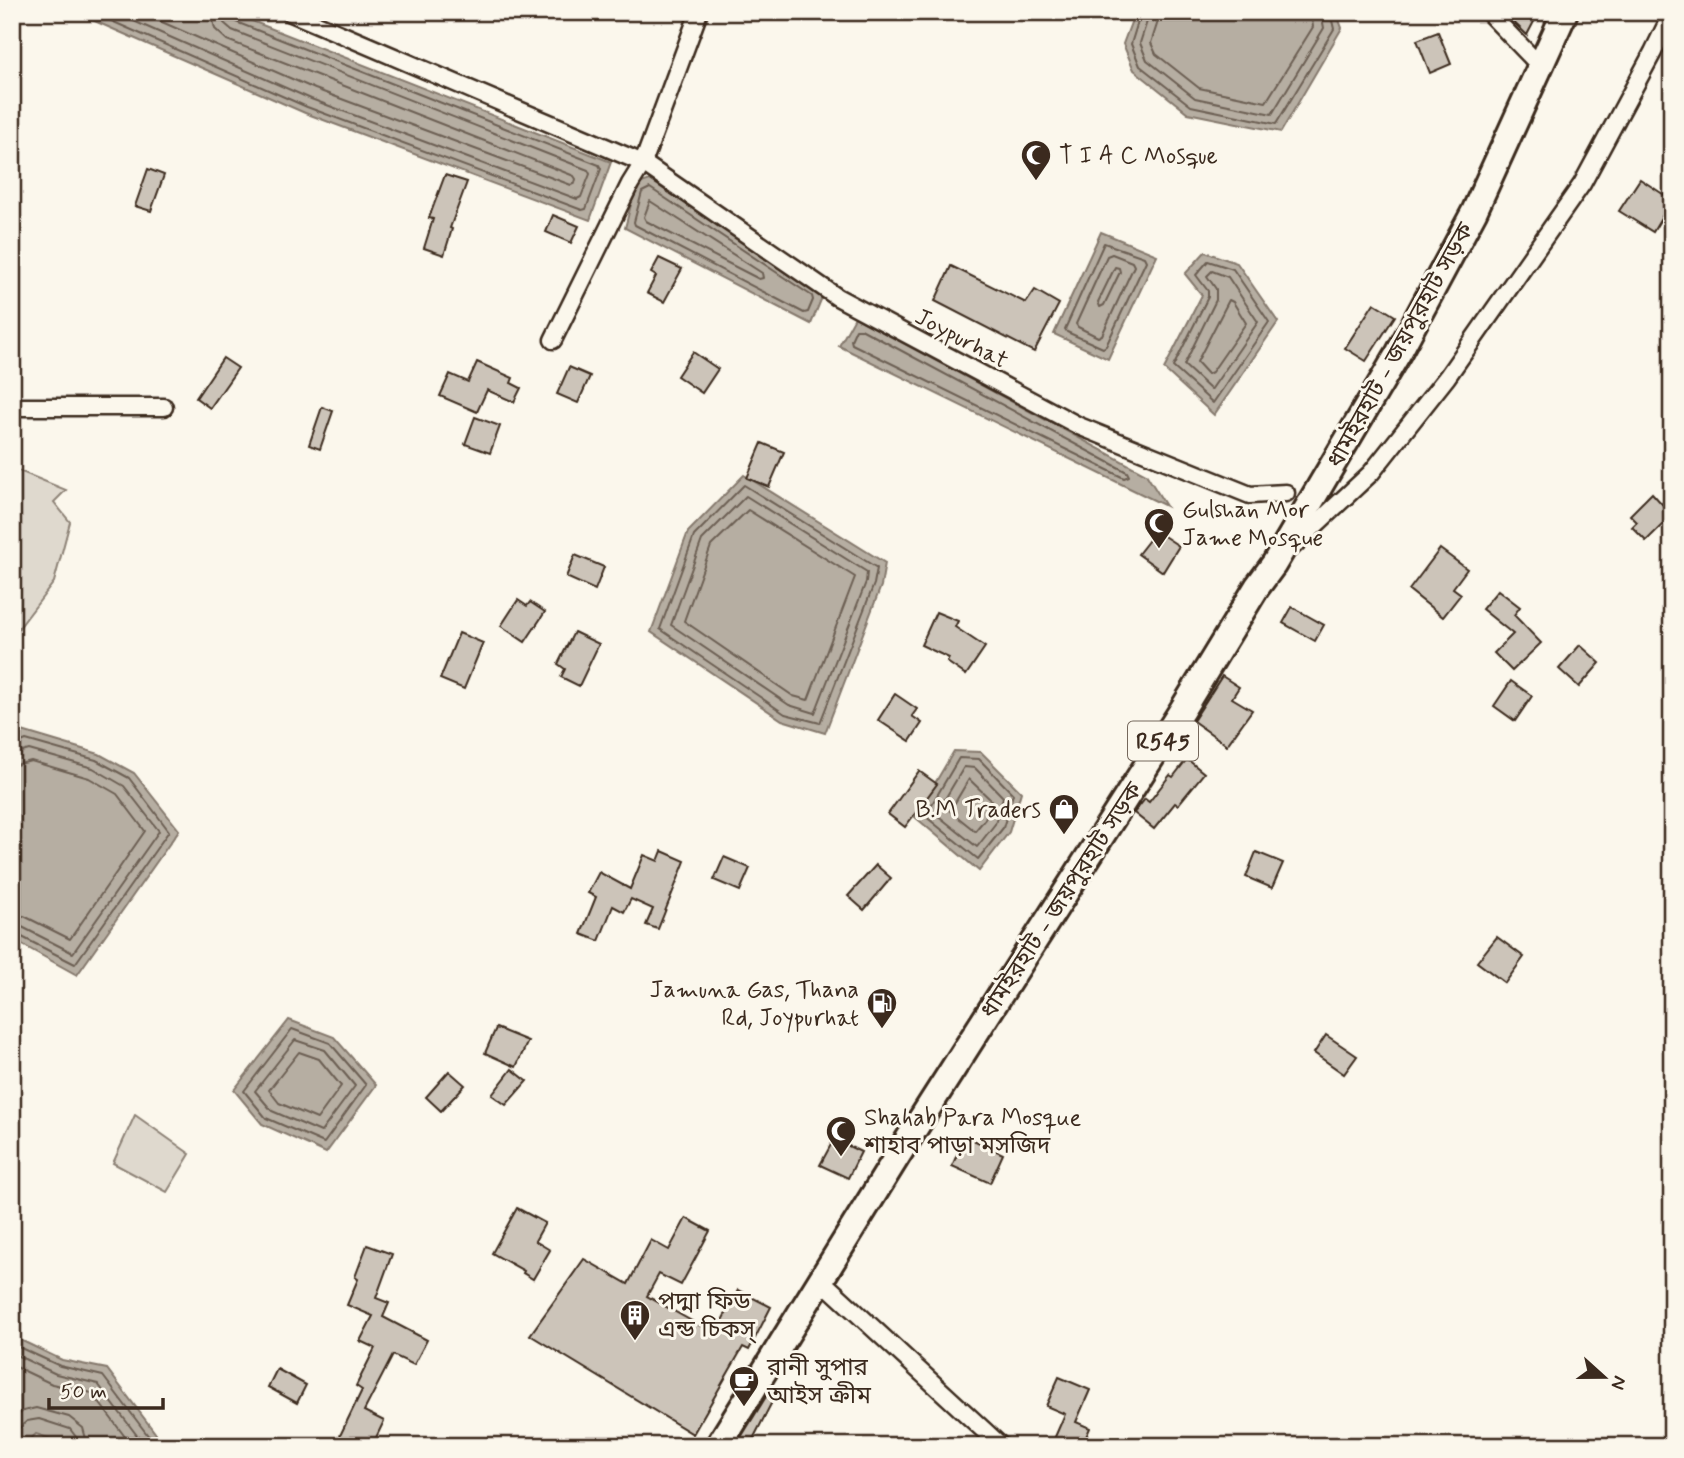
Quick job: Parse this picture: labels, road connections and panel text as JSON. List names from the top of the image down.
{
  "streets": {
    "main road": ["ধামইরহাট - জয়পুরহাট সড়ক", "R545"],
    "street": ["Joypurhat"]
  },
  "places": {
    "mosque": ["T I A C Mosque", "Gulshan Mor Jame Mosque", "Shahab Para Mosque শাহাব পাড়া মসজিদ"],
    "shop": ["B.M Traders"],
    "fuel station": ["Jamuna Gas, Thana Rd, Joypurhat"],
    "building": ["পদ্মা ফিড এন্ড চিকস্‌"],
    "cafe": ["রানী সুপার আইস ক্রীম"]
  },
  "scale_bar": "50 m",
  "north": "right"
}
